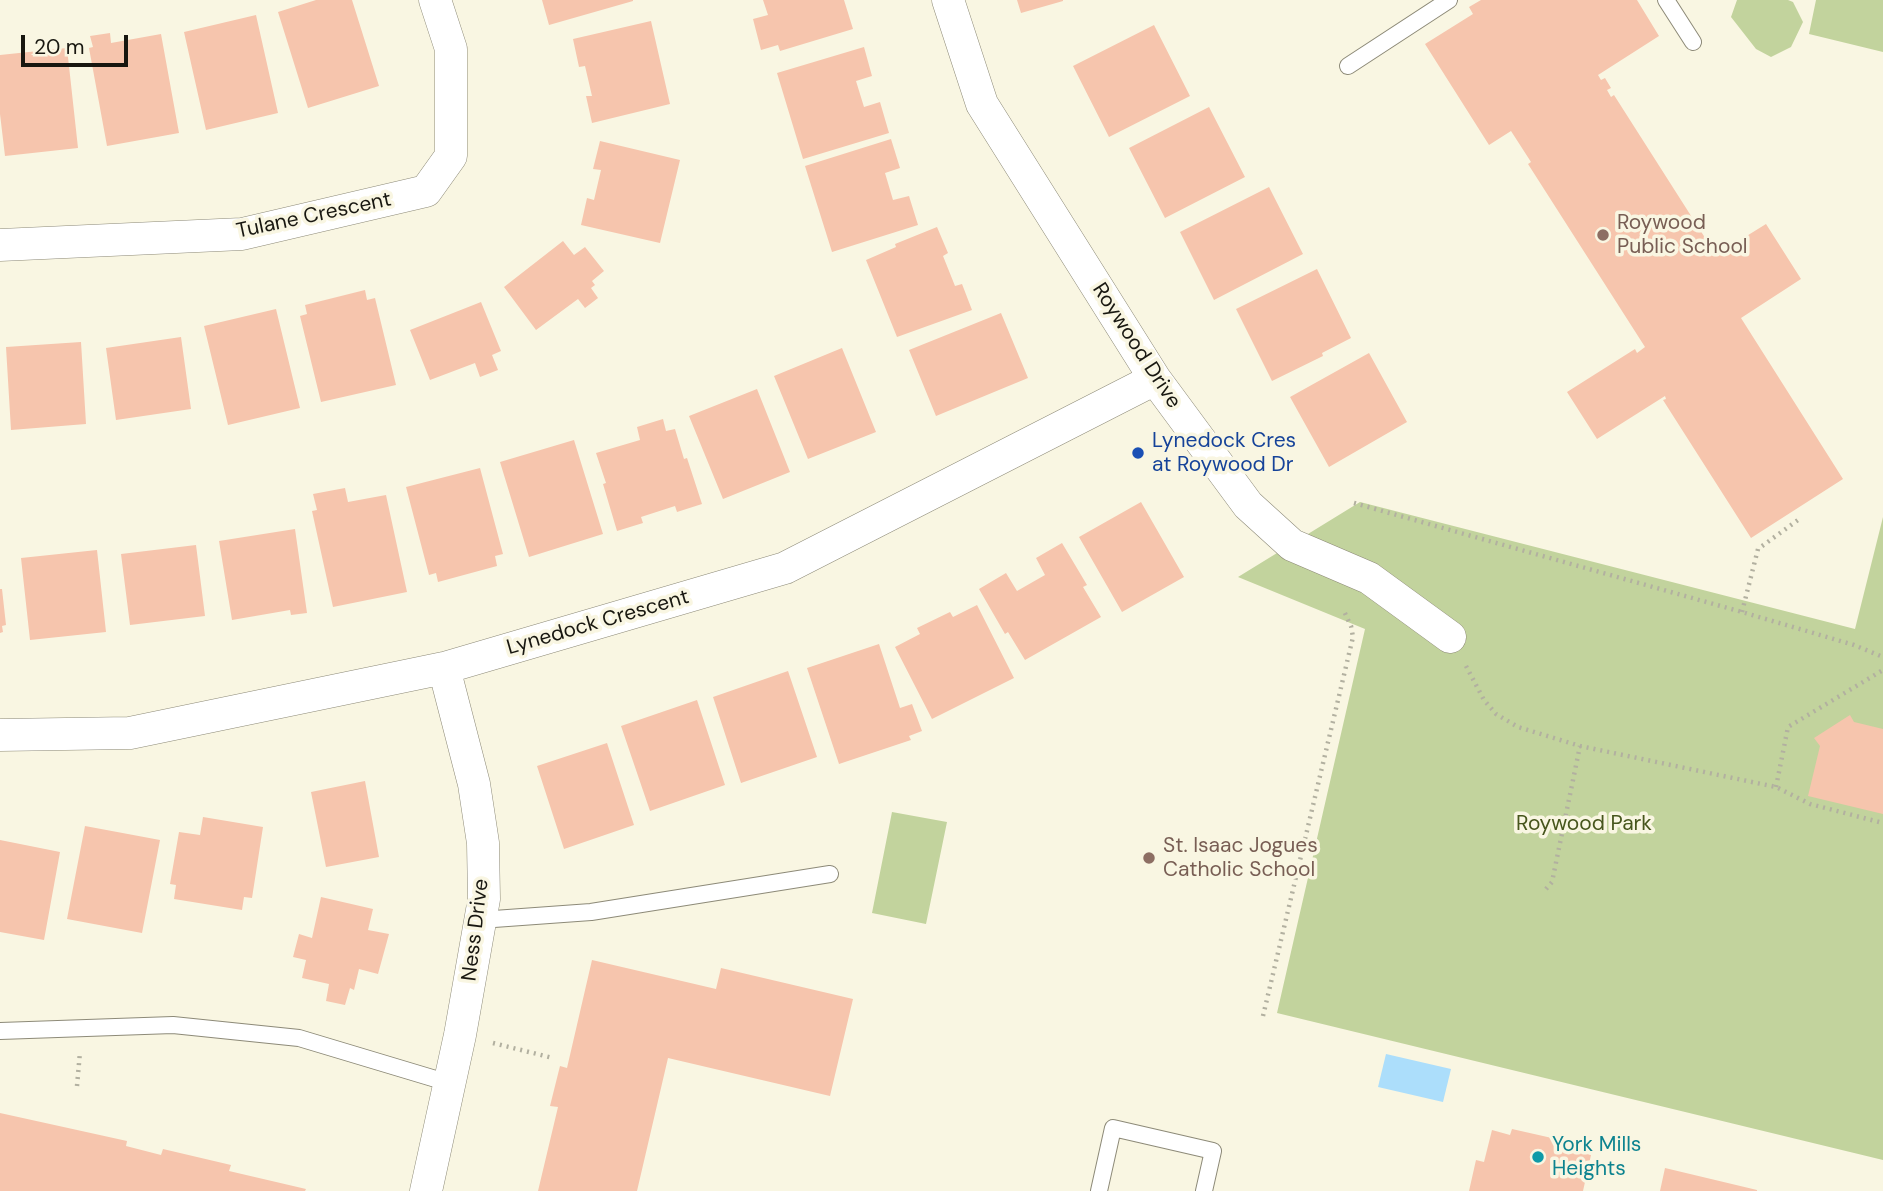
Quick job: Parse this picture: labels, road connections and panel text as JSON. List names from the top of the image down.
{
  "streets": {
    "street": [
      "Tulane Crescent",
      "Roywood Drive",
      "Lynedock Crescent",
      "Ness Drive"
    ]
  },
  "crossings": [
    ["Roywood Drive", "Lynedock Crescent"],
    ["Lynedock Crescent", "Ness Drive"]
  ],
  "parks": ["Roywood Park"],
  "places": [
    "Roywood Public School",
    "Lynedock Cres at Roywood Dr",
    "St. Isaac Jogues Catholic School",
    "York Mills Heights"
  ],
  "scale_bar": "20 m"
}
